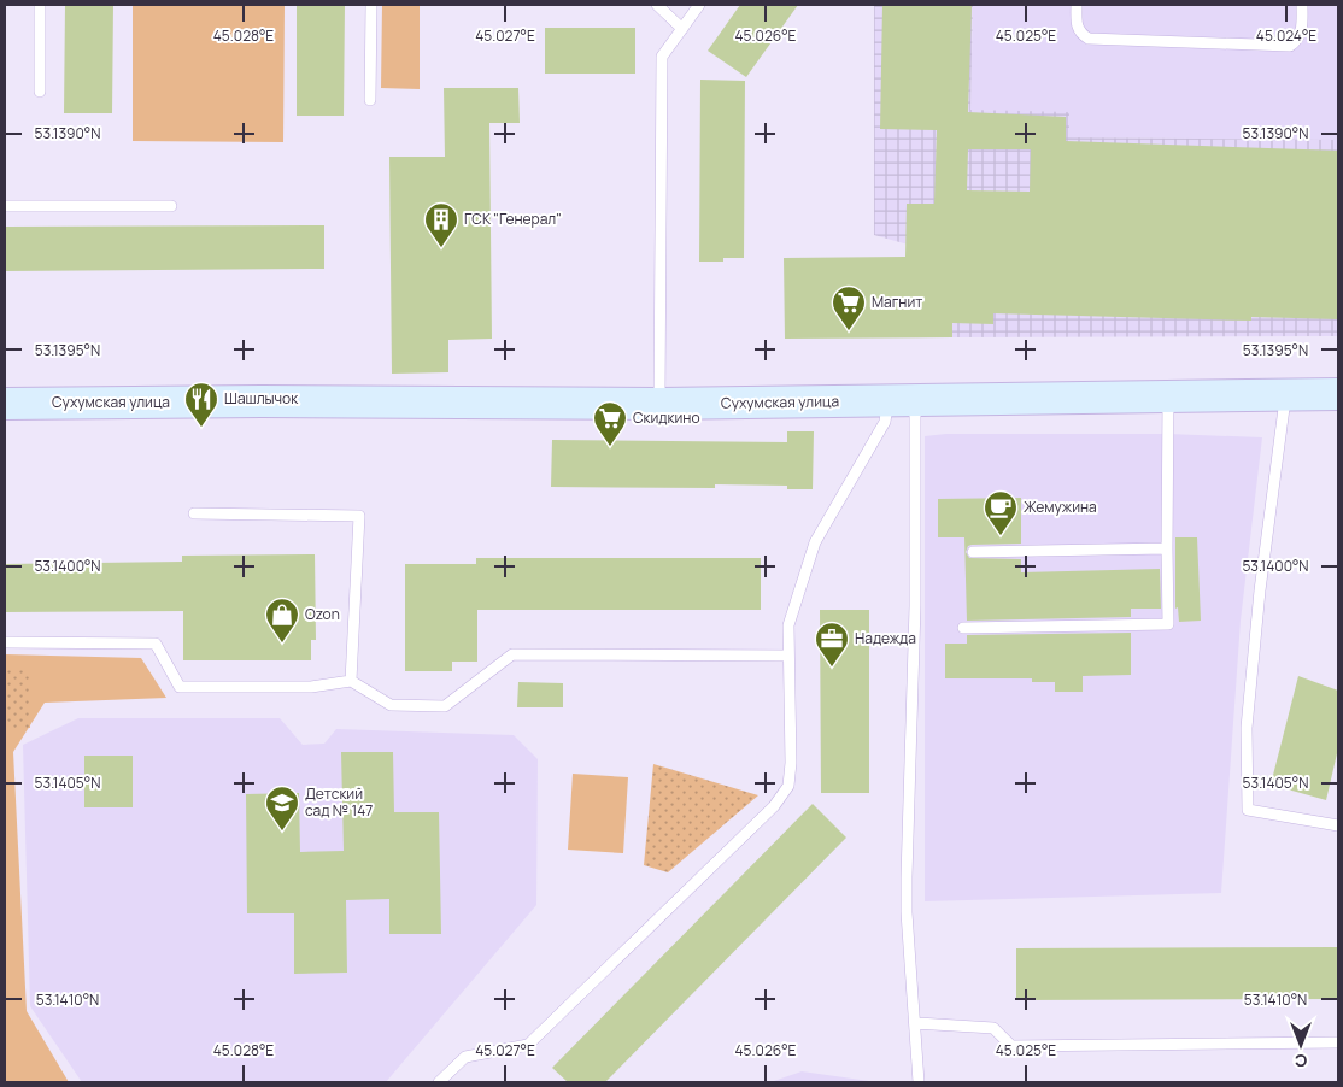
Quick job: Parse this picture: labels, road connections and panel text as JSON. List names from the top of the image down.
{
  "streets": {
    "main road": ["Сухумская улица"]
  },
  "places": {
    "building": ["ГСК \"Генерал\""],
    "supermarket": ["Магнит", "Скидкино"],
    "restaurant": ["Шашлычок"],
    "cafe": ["Жемужина"],
    "shop": ["Ozon"],
    "office": ["Надежда"],
    "school or university": ["Детский сад № 147"]
  },
  "north": "bottom",
  "coordinates": [
    "45.028°E",
    "45.027°E",
    "45.026°E",
    "45.025°E",
    "45.024°E",
    "53.1390°N",
    "53.1395°N",
    "53.1400°N",
    "53.1405°N",
    "53.1410°N"
  ]
}
